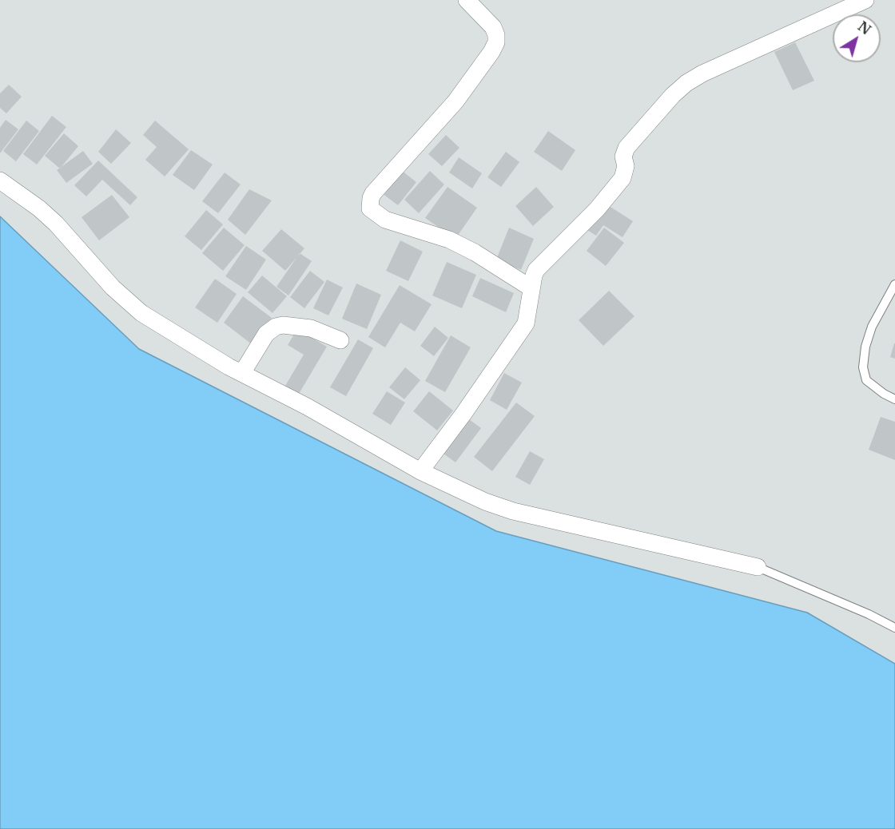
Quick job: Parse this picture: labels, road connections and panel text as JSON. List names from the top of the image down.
{
  "north": "top right"
}
